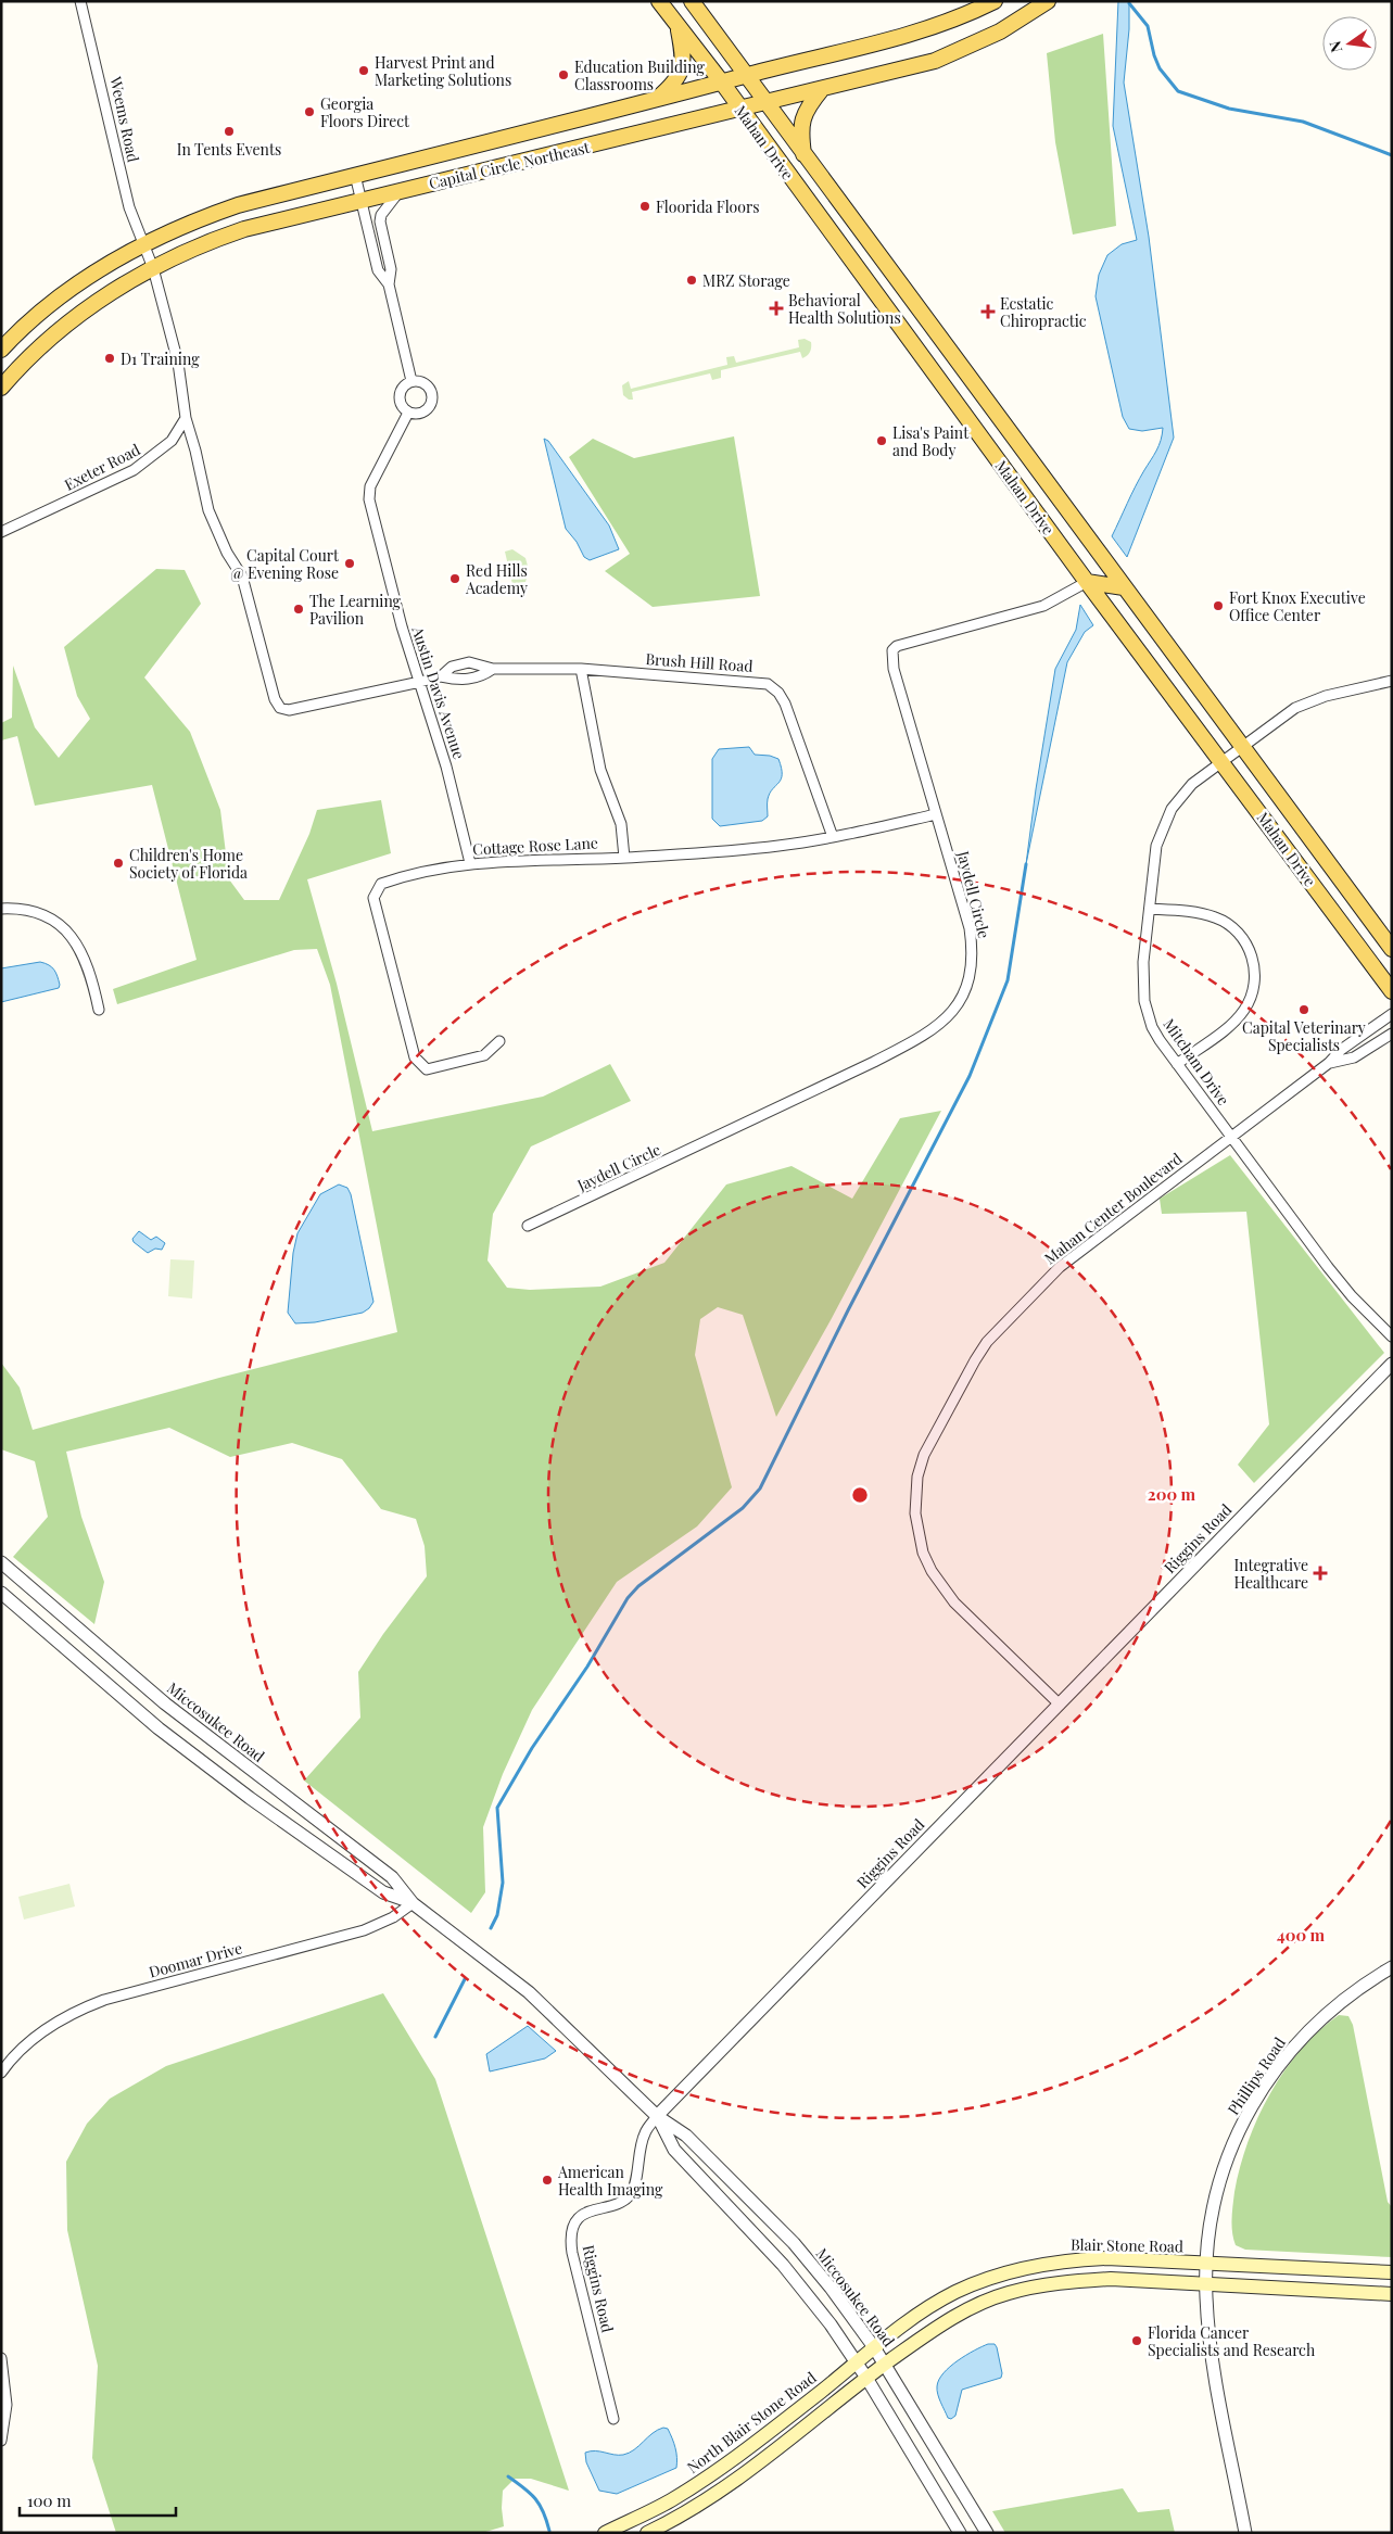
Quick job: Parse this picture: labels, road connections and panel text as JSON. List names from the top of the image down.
{
  "streets": {
    "main road": [
      "Mahan Drive",
      "Capital Circle Northeast",
      "Blair Stone Road",
      "North Blair Stone Road"
    ],
    "street": [
      "Weems Road",
      "Exeter Road",
      "Brush Hill Road",
      "Austin Davis Avenue",
      "Cottage Rose Lane",
      "Jaydell Circle",
      "Mitcham Drive",
      "Mahan Center Boulevard",
      "Riggins Road",
      "Miccosukee Road",
      "Doomar Drive",
      "Phillips Road"
    ]
  },
  "crossings": [
    ["Weems Road", "Capital Circle Northeast"],
    ["Mahan Drive", "Capital Circle Northeast"],
    ["Mahan Drive", "Jaydell Circle"],
    ["Mahan Drive", "Mitcham Drive"],
    ["Exeter Road", "Brush Hill Road"],
    ["Brush Hill Road", "Austin Davis Avenue"],
    ["Brush Hill Road", "Cottage Rose Lane"],
    ["Austin Davis Avenue", "Cottage Rose Lane"],
    ["Cottage Rose Lane", "Jaydell Circle"],
    ["Mitcham Drive", "Mahan Center Boulevard"],
    ["Mahan Center Boulevard", "Riggins Road"],
    ["Riggins Road", "Miccosukee Road"],
    ["Miccosukee Road", "Doomar Drive"],
    ["Miccosukee Road", "Blair Stone Road"],
    ["Miccosukee Road", "North Blair Stone Road"],
    ["Phillips Road", "Blair Stone Road"],
    ["Blair Stone Road", "North Blair Stone Road"]
  ],
  "places": {
    "other": [
      "Harvest Print and Marketing Solutions",
      "Education Building Classrooms",
      "Georgia Floors Direct",
      "In Tents Events",
      "Floorida Floors",
      "MRZ Storage",
      "D1 Training",
      "Lisa's Paint and Body",
      "Capital Court @ Evening Rose",
      "Red Hills Academy",
      "Fort Knox Executive Office Center",
      "The Learning Pavilion",
      "Children's Home Society of Florida",
      "Capital Veterinary Specialists",
      "American Health Imaging",
      "Florida Cancer Specialists and Research"
    ],
    "health": ["Behavioral Health Solutions", "Ecstatic Chiropractic", "Integrative Healthcare"]
  },
  "scale_bar": "100 m",
  "north": "left",
  "rings": ["200 m", "400 m"]
}
